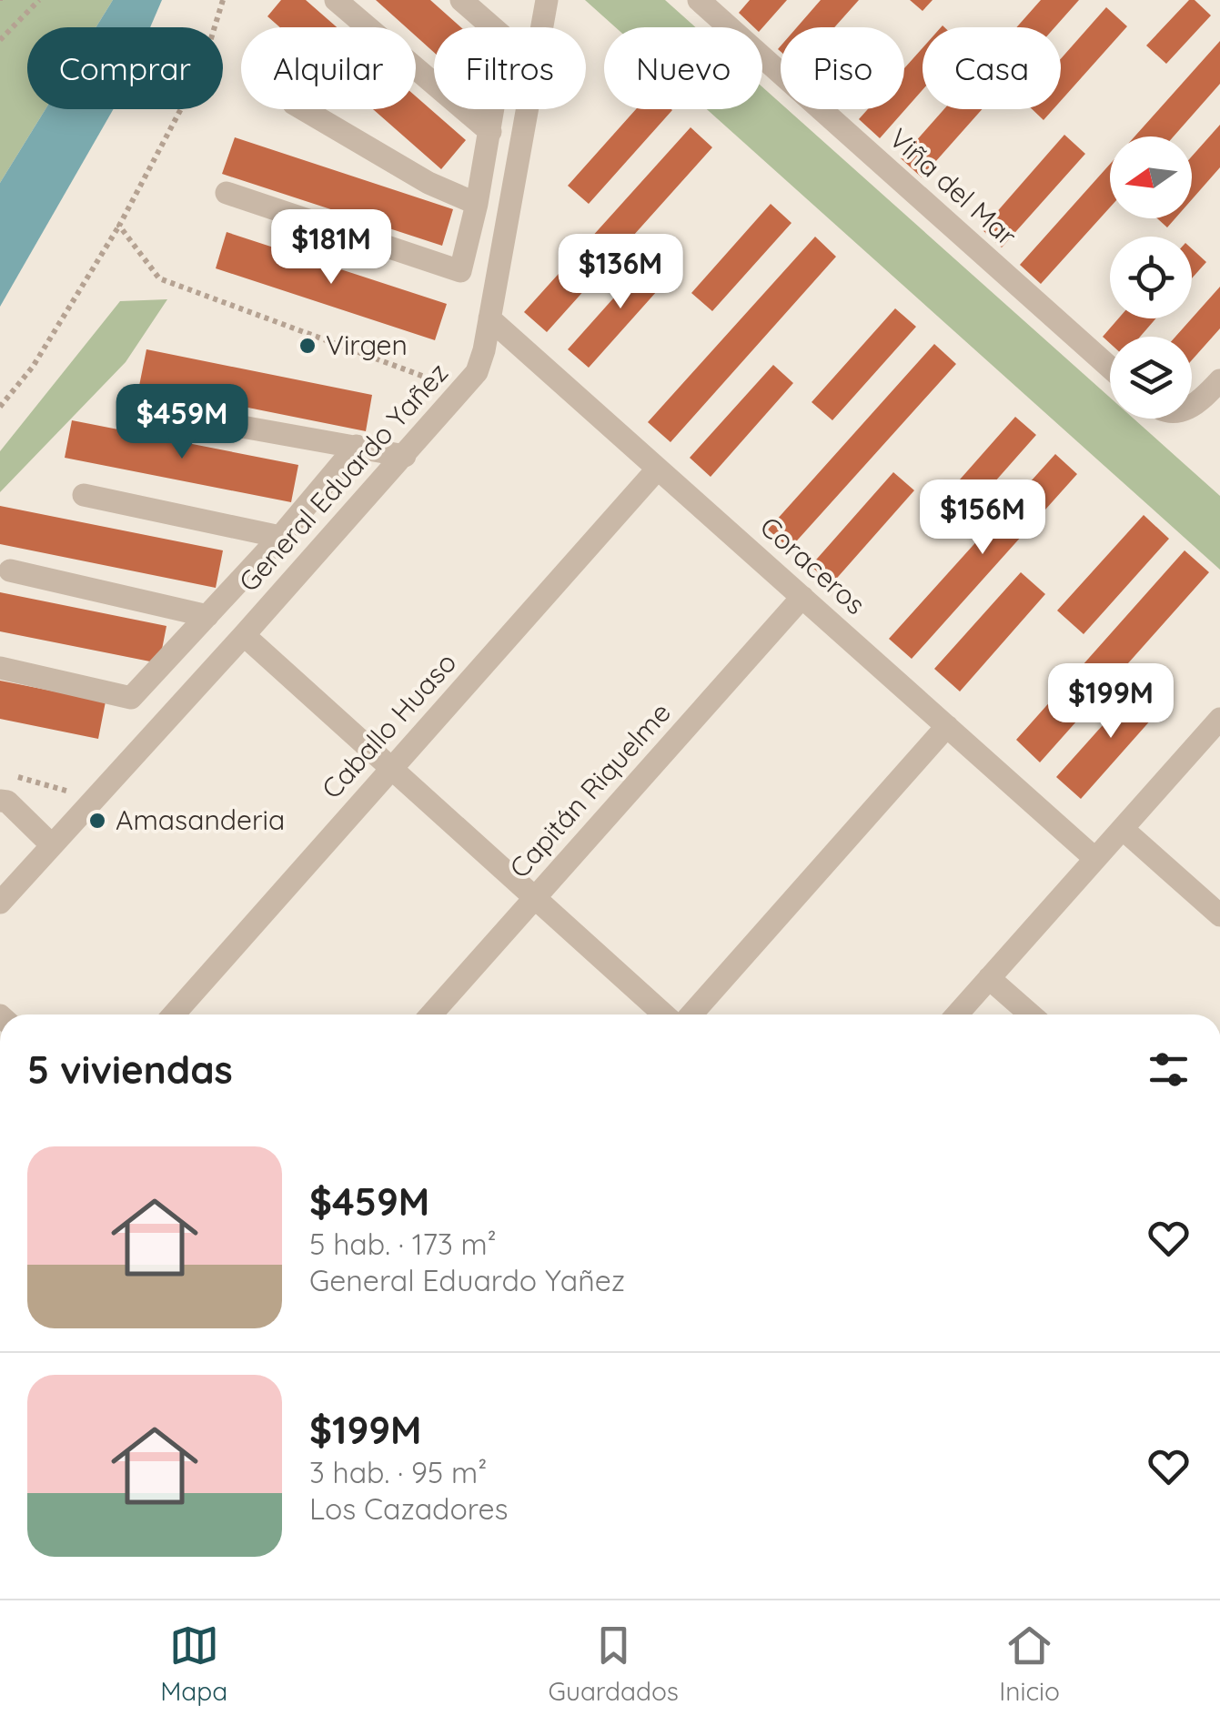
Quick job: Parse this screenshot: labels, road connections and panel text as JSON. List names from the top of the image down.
{
  "streets": {
    "street": [
      "Viña del Mar",
      "General Eduardo Yañez",
      "Coraceros",
      "Caballo Huaso",
      "Capitán Riquelme"
    ]
  },
  "crossings": [
    ["General Eduardo Yañez", "Coraceros"],
    ["Coraceros", "Caballo Huaso"],
    ["Coraceros", "Capitán Riquelme"]
  ],
  "places": ["Virgen", "Amasanderia"],
  "north": "left",
  "page": {
    "chip": [
      "Comprar",
      "Alquilar",
      "Filtros",
      "Nuevo",
      "Piso",
      "Casa"
    ],
    "price": [
      "$181M",
      "$136M",
      "$459M",
      "$156M",
      "$199M"
    ],
    "heading": "5 viviendas",
    "list": [
      {
        "name": "$459M",
        "note": "5 hab. · 173 m² · General Eduardo Yañez"
      },
      {
        "name": "$199M",
        "note": "3 hab. · 95 m² · Los Cazadores"
      }
    ],
    "tabs": ["Mapa", "Guardados", "Inicio"]
  }
}
